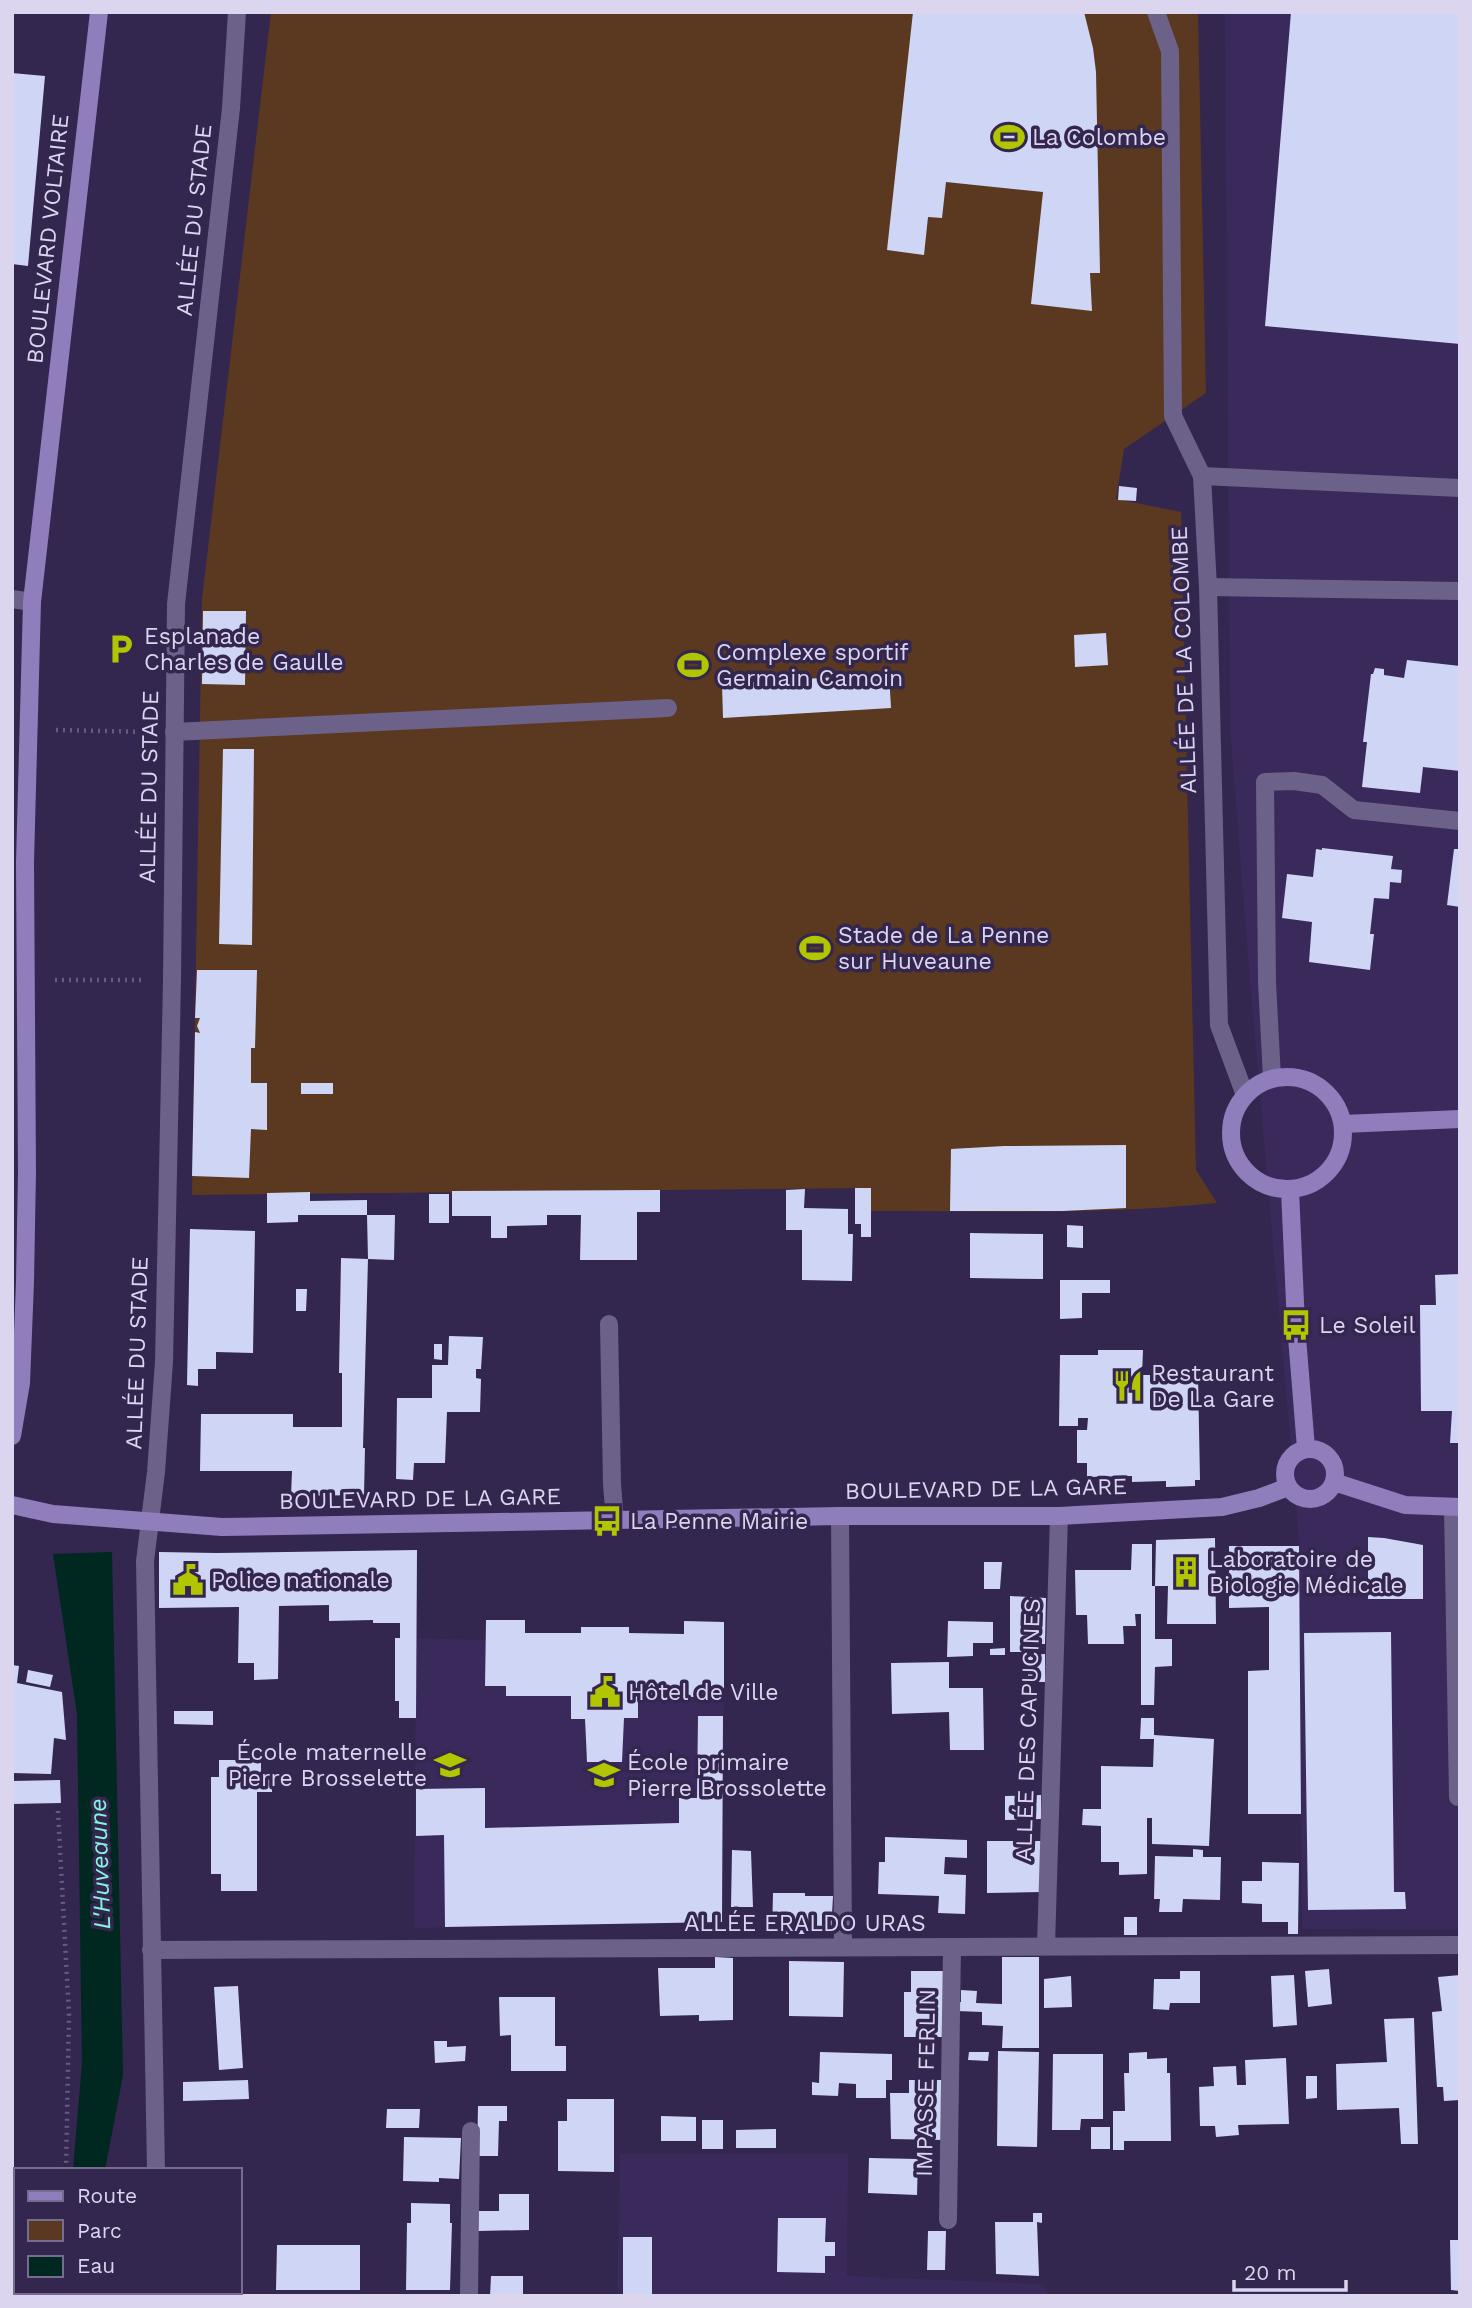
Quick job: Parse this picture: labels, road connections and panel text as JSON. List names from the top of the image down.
{
  "streets": {
    "main road": ["BOULEVARD VOLTAIRE", "BOULEVARD DE LA GARE"],
    "street": [
      "ALLÉE DU STADE",
      "ALLÉE DE LA COLOMBE",
      "ALLÉE DES CAPUCINES",
      "ALLÉE ERALDO URAS",
      "IMPASSE FERLIN"
    ]
  },
  "crossings": [
    ["ALLÉE DU STADE", "BOULEVARD DE LA GARE"],
    ["ALLÉE DU STADE", "ALLÉE ERALDO URAS"],
    ["BOULEVARD DE LA GARE", "ALLÉE DES CAPUCINES"],
    ["ALLÉE DES CAPUCINES", "ALLÉE ERALDO URAS"],
    ["ALLÉE ERALDO URAS", "IMPASSE FERLIN"]
  ],
  "water": ["L'Huveaune"],
  "places": {
    "sports": ["La Colombe", "Complexe sportif Germain Camoin", "Stade de La Penne sur Huveaune"],
    "parking": ["Esplanade Charles de Gaulle"],
    "bus stop": ["Le Soleil", "La Penne Mairie"],
    "restaurant": ["Restaurant De La Gare"],
    "building": ["Laboratoire de Biologie Médicale"],
    "public building": ["Police nationale", "Hôtel de Ville"],
    "school or university": ["École maternelle Pierre Brosselette", "École primaire Pierre Brossolette"]
  },
  "legend": ["Route", "Parc", "Eau"],
  "scale_bar": "20 m"
}
